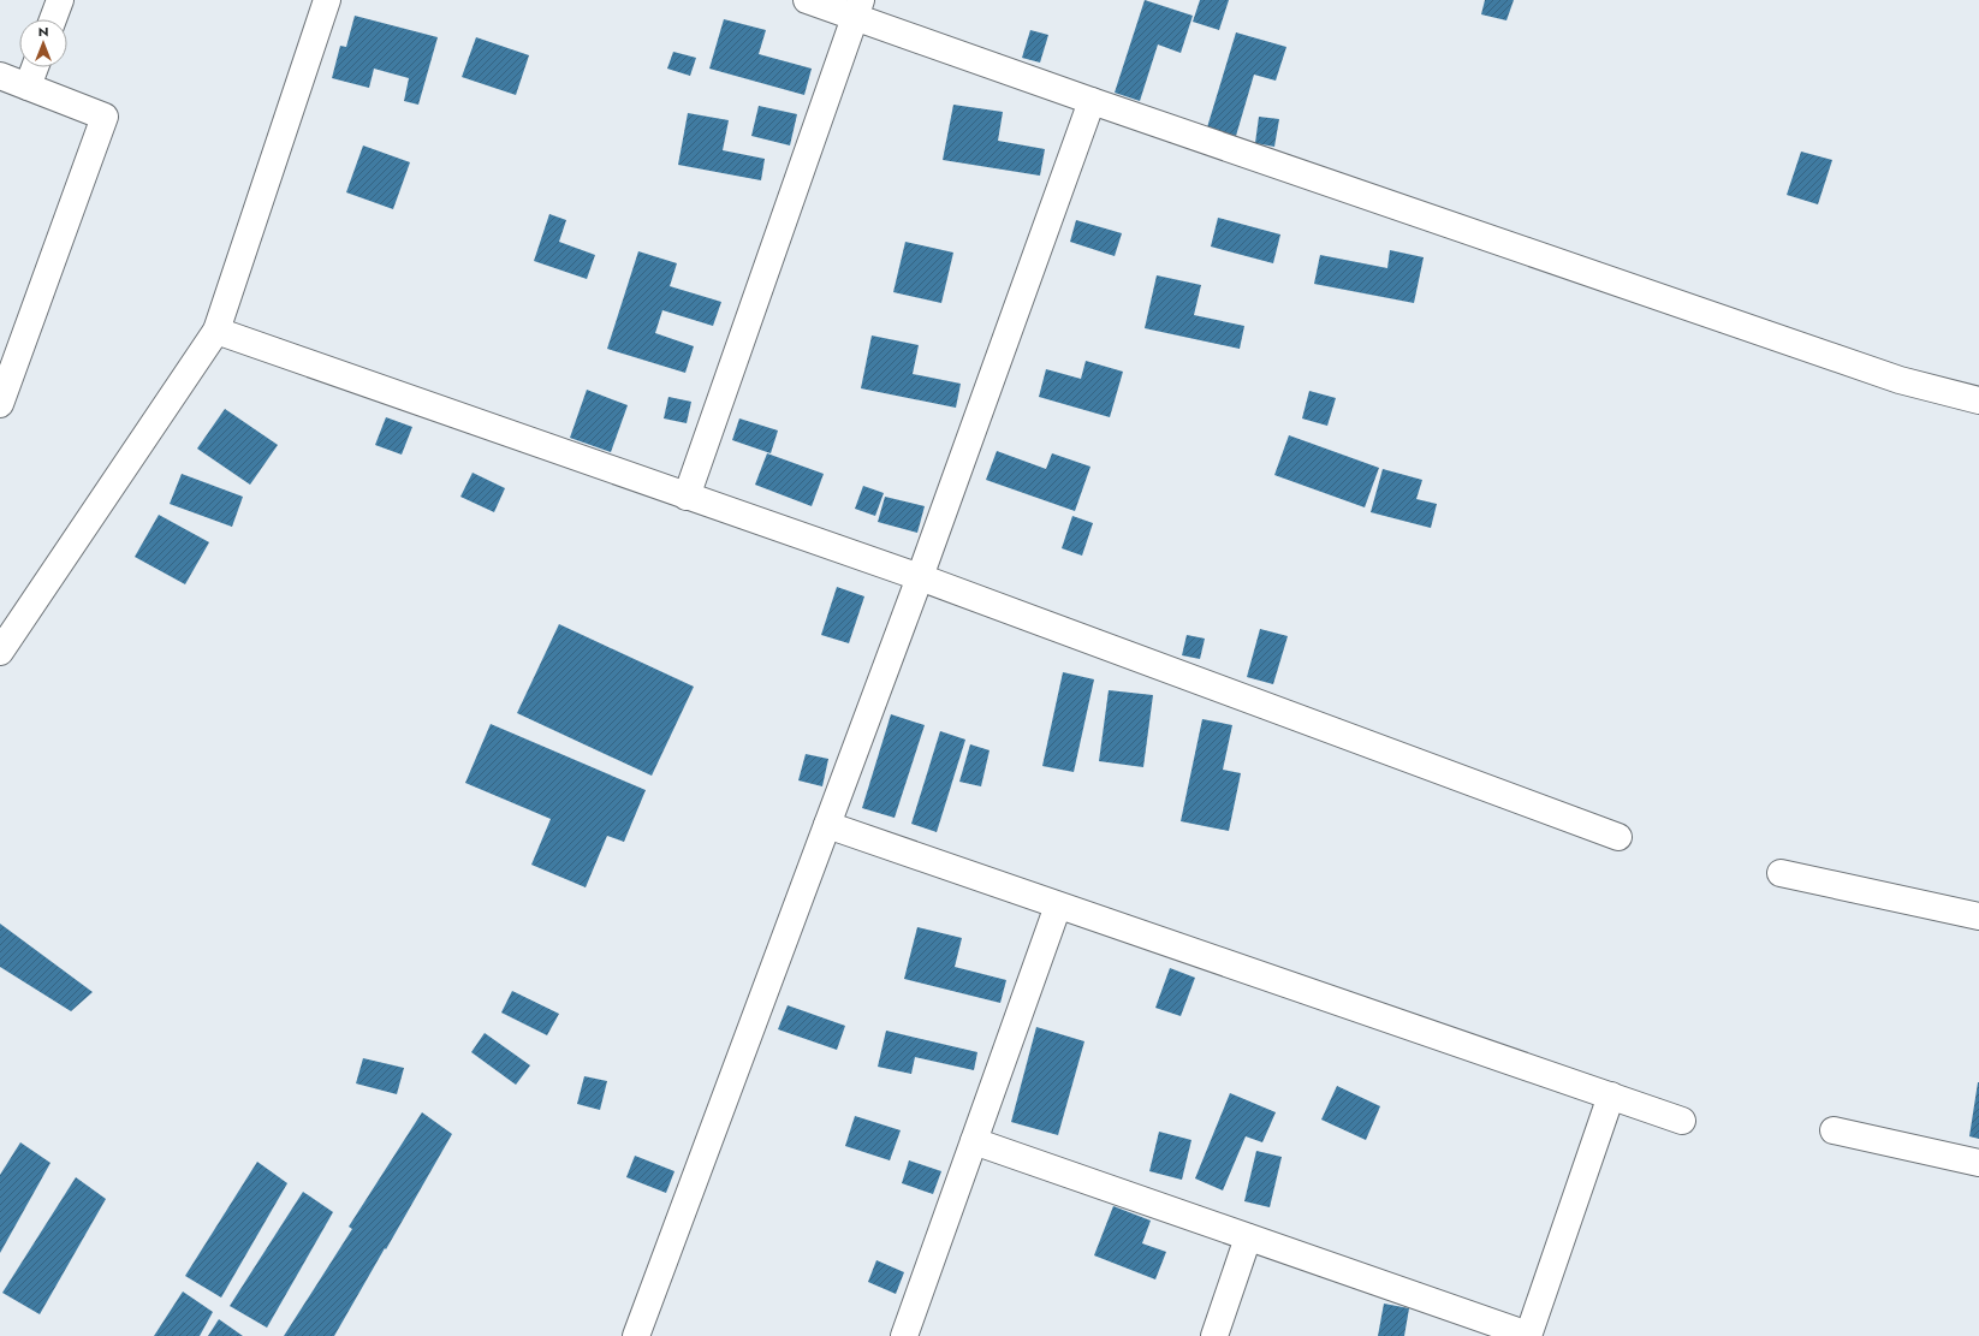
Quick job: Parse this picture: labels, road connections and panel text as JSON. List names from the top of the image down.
{
  "north": "top"
}
